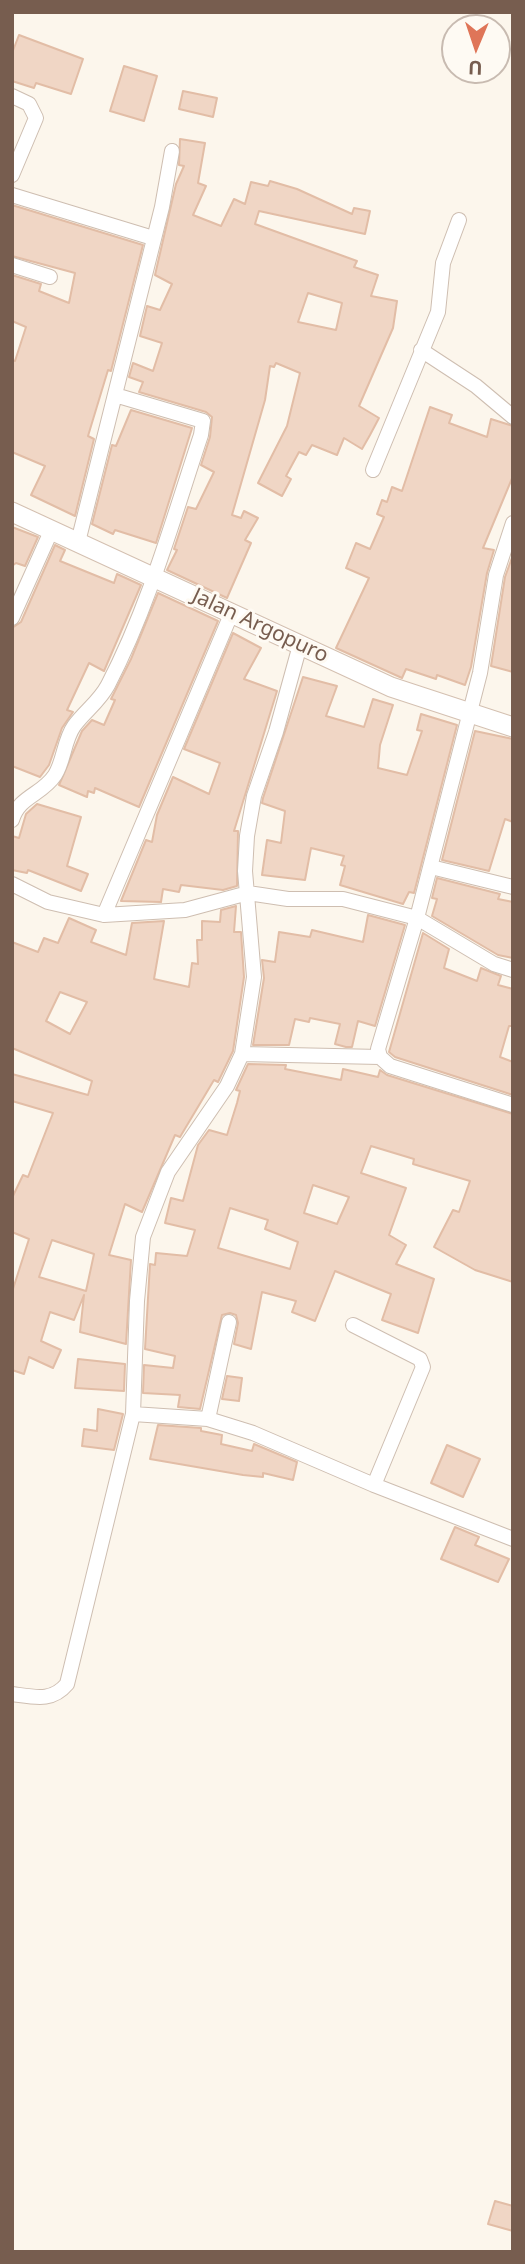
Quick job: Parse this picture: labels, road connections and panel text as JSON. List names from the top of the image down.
{
  "streets": {
    "street": ["Jalan Argopuro"]
  },
  "north": "bottom"
}
